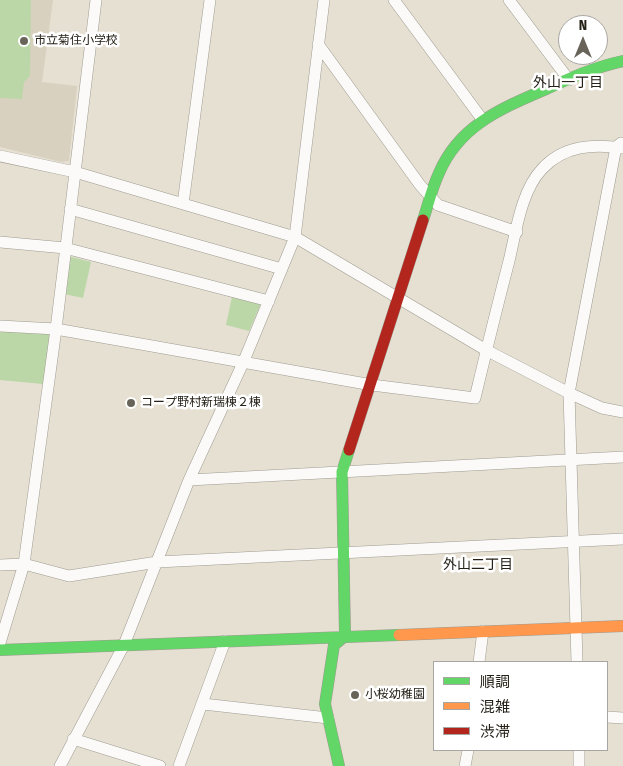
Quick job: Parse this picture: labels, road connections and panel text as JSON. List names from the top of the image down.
{
  "districts": ["外山一丁目", "外山二丁目"],
  "places": ["市立菊住小学校", "コープ野村新瑞棟２棟", "小桜幼稚園"],
  "legend": ["順調", "混雑", "渋滞"],
  "north": "top"
}
